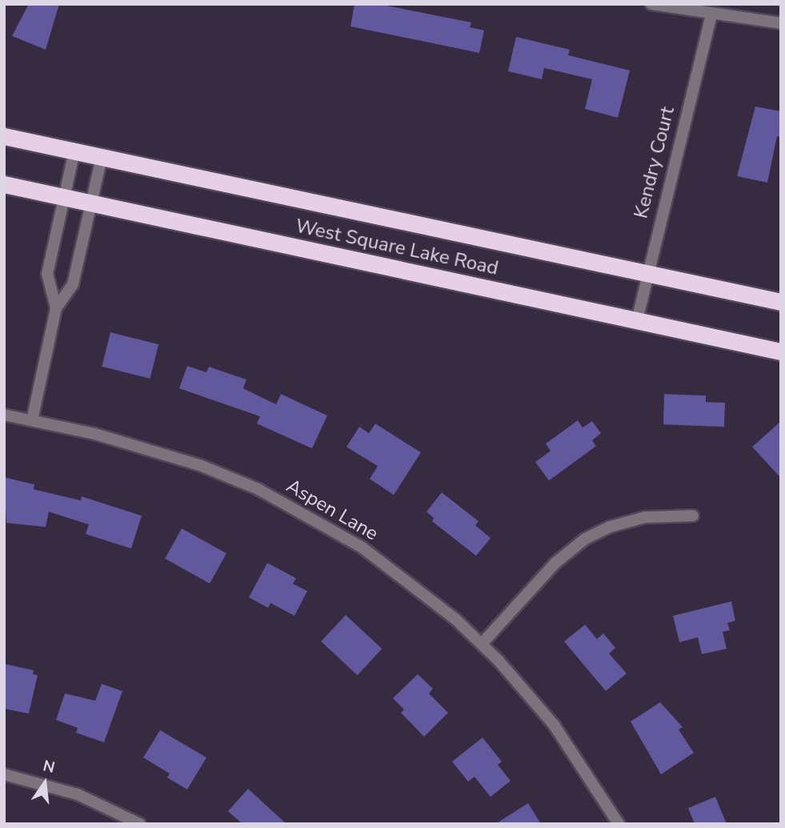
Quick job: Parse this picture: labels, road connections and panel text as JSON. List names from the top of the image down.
{
  "streets": {
    "highway": ["West Square Lake Road"],
    "street": ["Kendry Court", "Aspen Lane"]
  },
  "crossings": [
    ["Kendry Court", "West Square Lake Road"]
  ],
  "north": "top"
}
